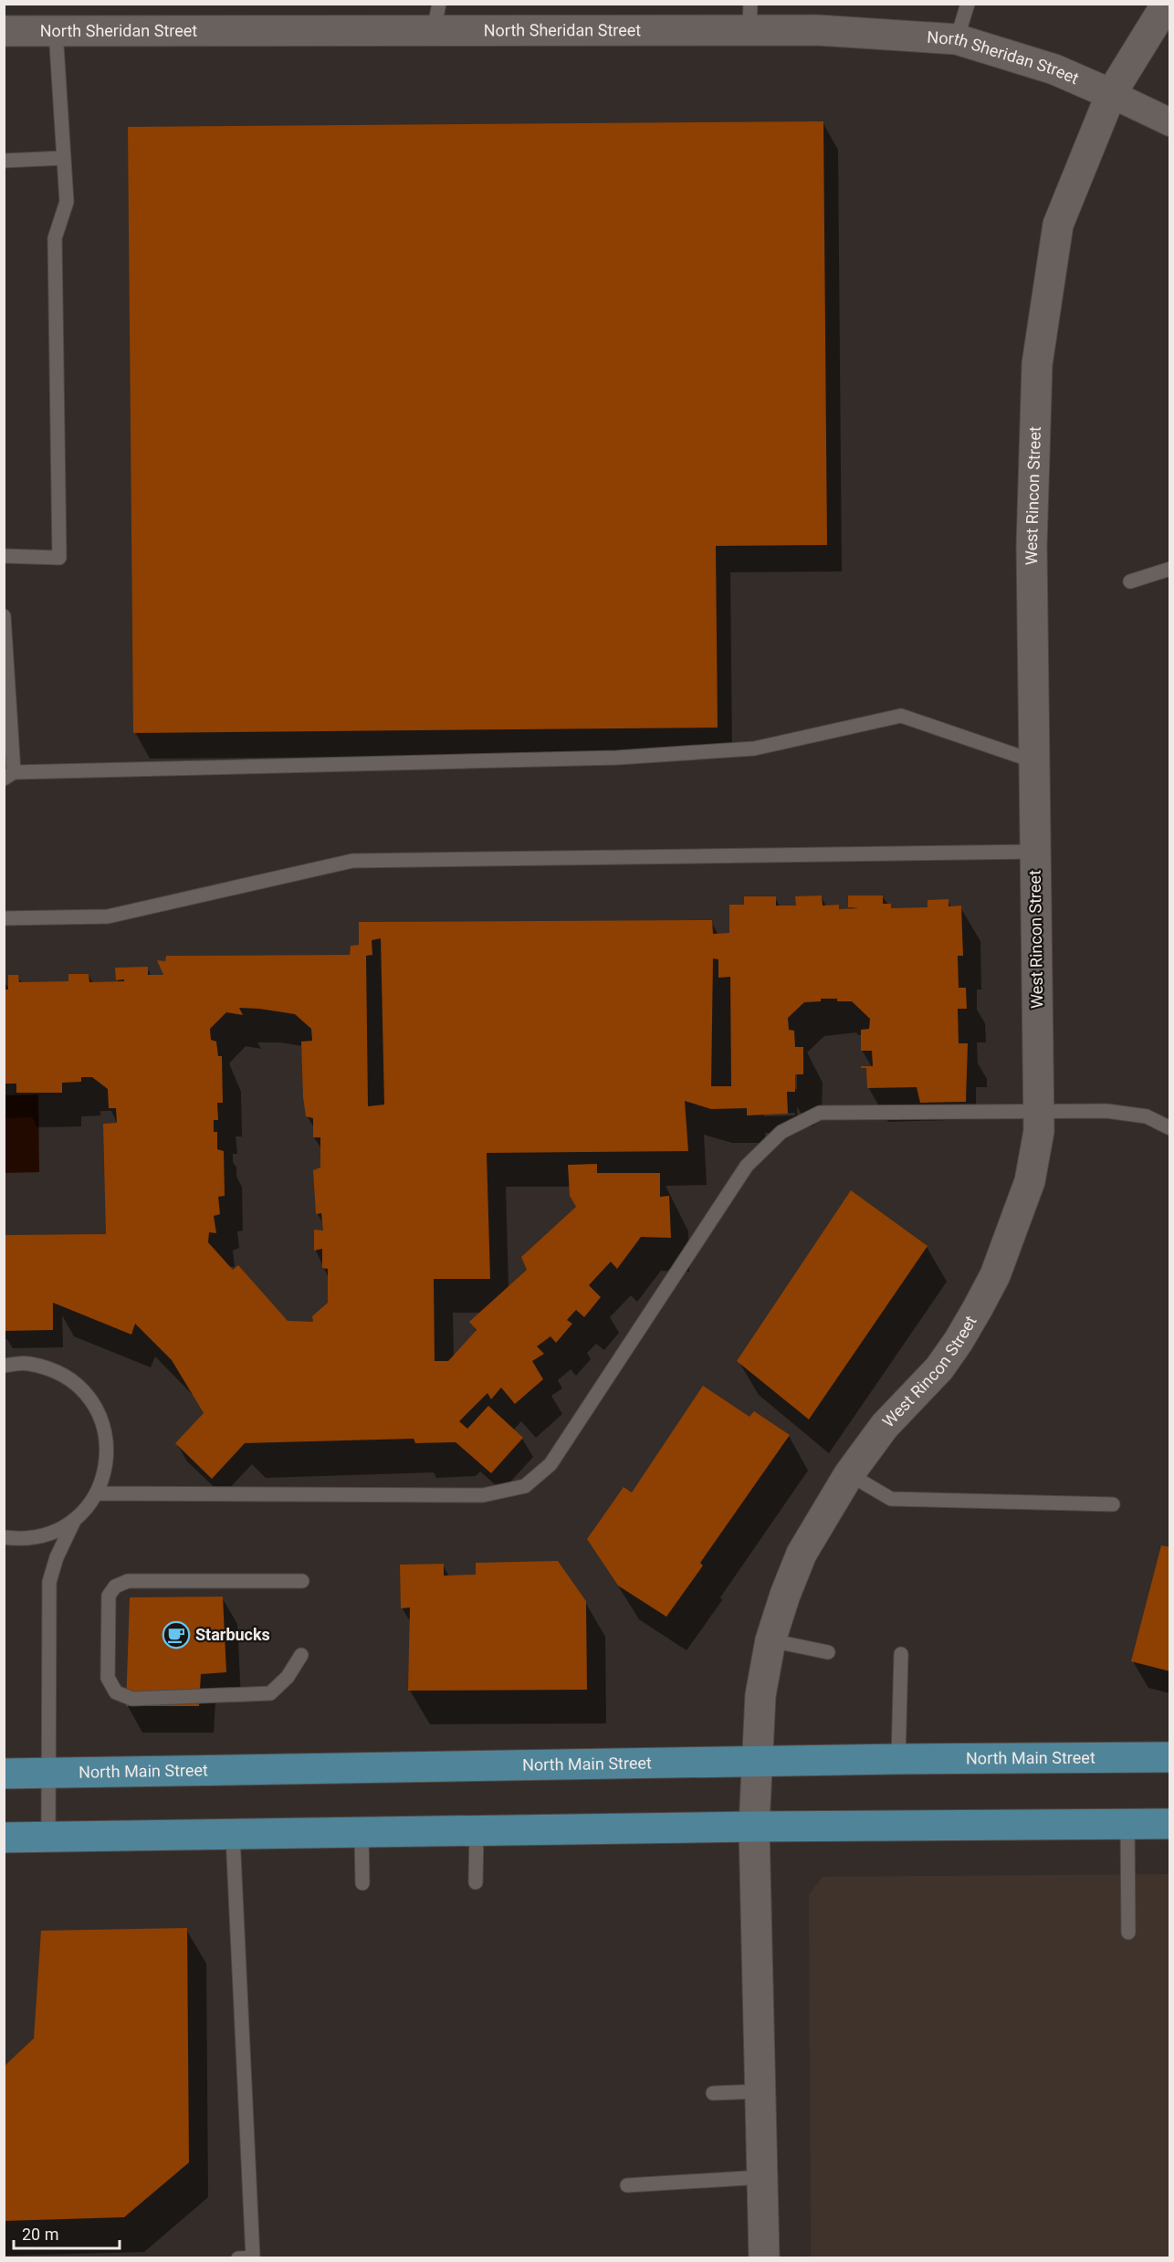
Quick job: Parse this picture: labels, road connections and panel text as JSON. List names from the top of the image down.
{
  "streets": {
    "main road": ["North Main Street"],
    "street": ["North Sheridan Street", "West Rincon Street"]
  },
  "crossings": [
    ["North Sheridan Street", "West Rincon Street"],
    ["West Rincon Street", "North Main Street"]
  ],
  "places": {
    "cafe": ["Starbucks"]
  },
  "scale_bar": "20 m"
}
